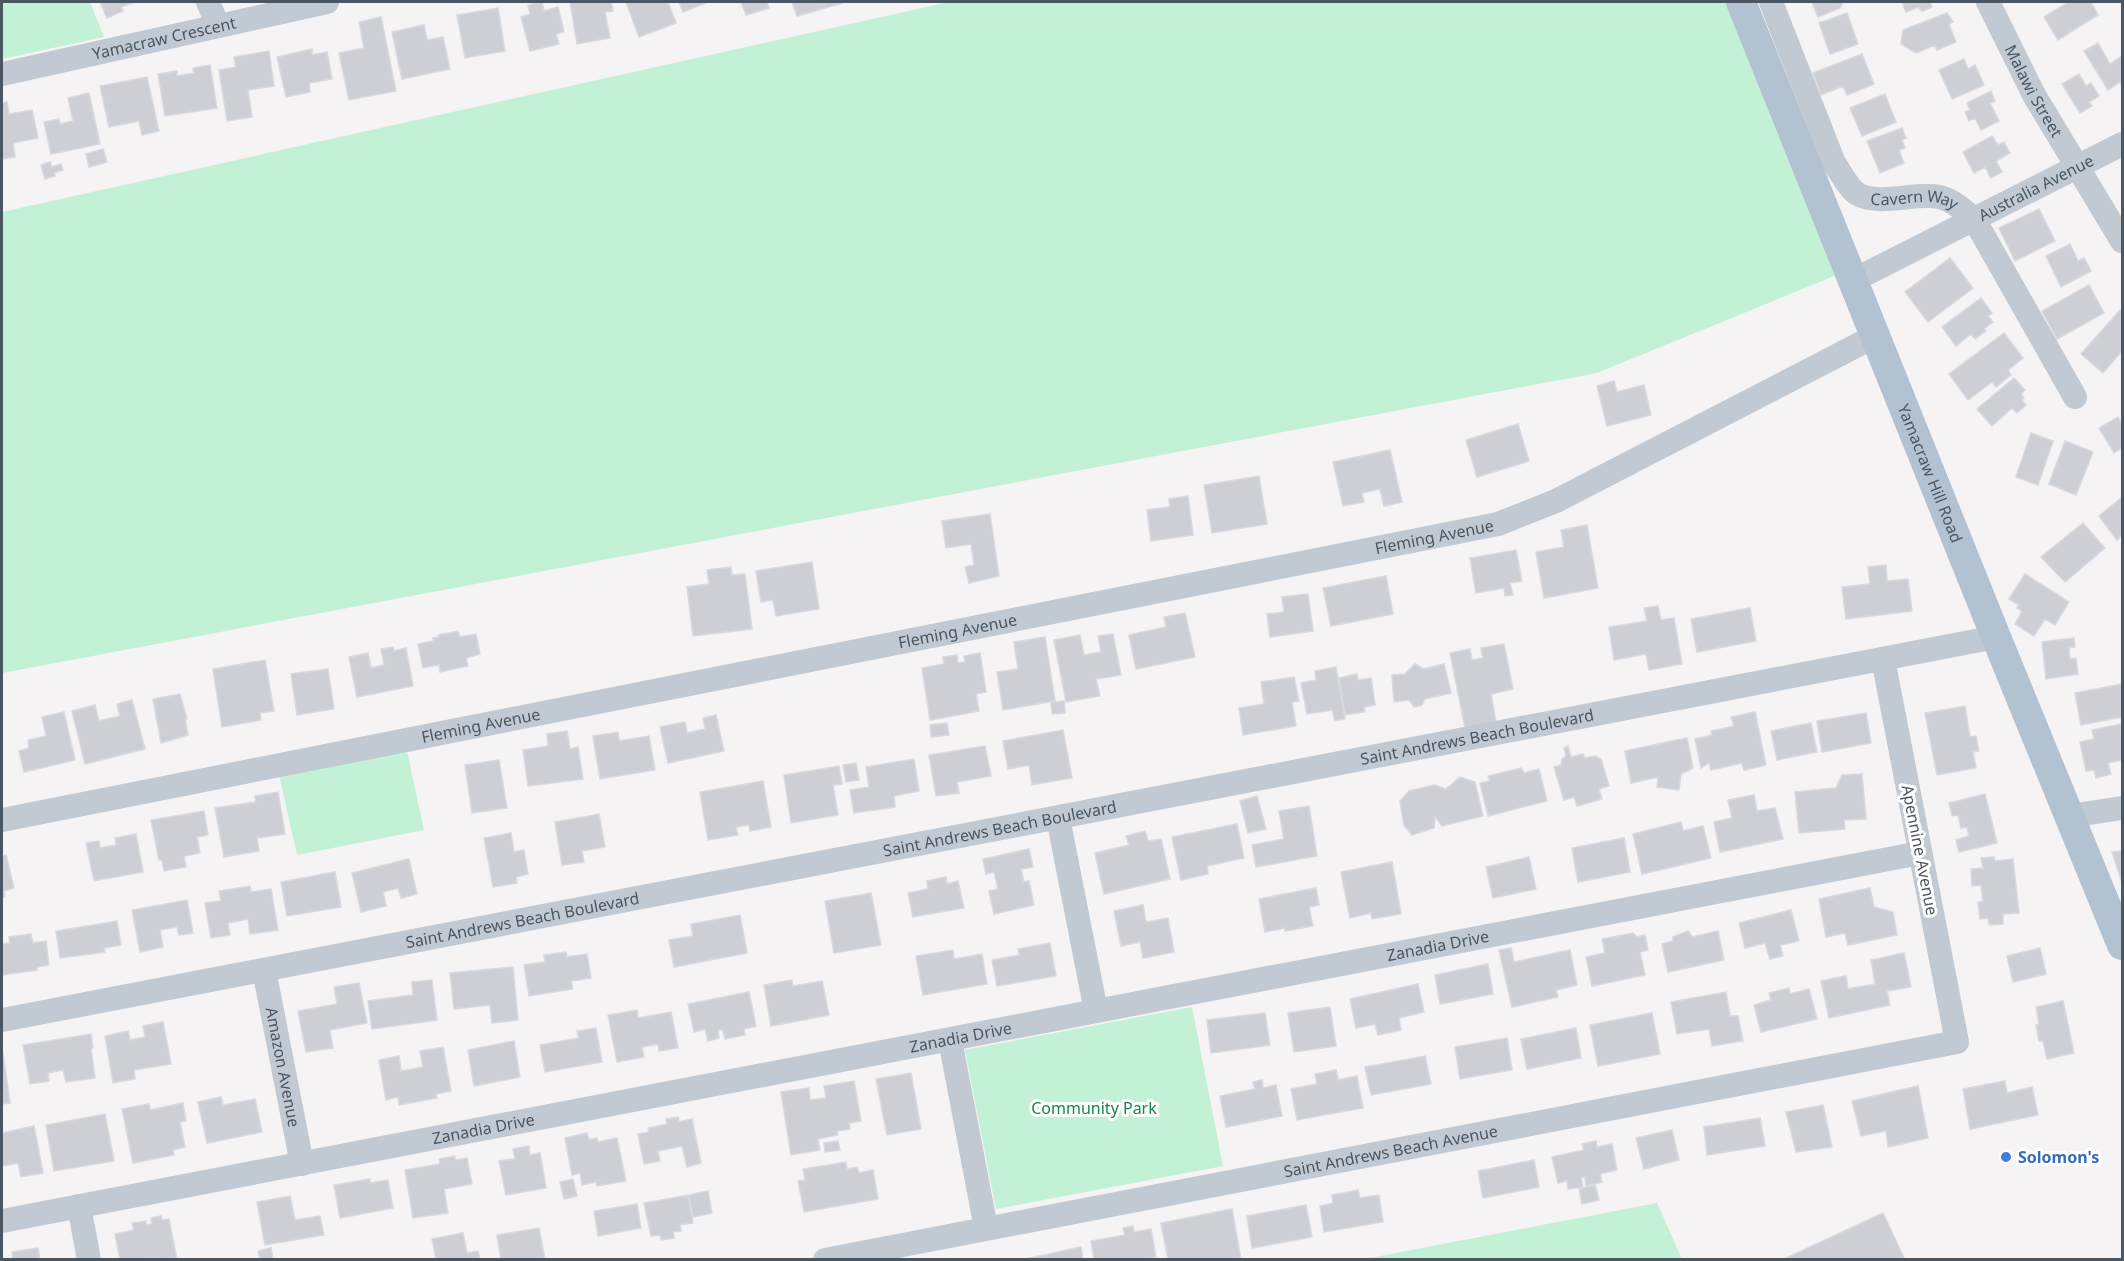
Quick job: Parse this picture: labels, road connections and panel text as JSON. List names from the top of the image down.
{
  "streets": {
    "main road": ["Yamacraw Hill Road"],
    "street": [
      "Yamacraw Crescent",
      "Malawi Street",
      "Australia Avenue",
      "Cavern Way",
      "Fleming Avenue",
      "Saint Andrews Beach Boulevard",
      "Apennine Avenue",
      "Zanadia Drive",
      "Amazon Avenue",
      "Saint Andrews Beach Avenue"
    ]
  },
  "crossings": [
    ["Malawi Street", "Australia Avenue"],
    ["Australia Avenue", "Cavern Way"],
    ["Australia Avenue", "Yamacraw Hill Road"],
    ["Yamacraw Hill Road", "Fleming Avenue"],
    ["Yamacraw Hill Road", "Saint Andrews Beach Boulevard"],
    ["Saint Andrews Beach Boulevard", "Apennine Avenue"],
    ["Saint Andrews Beach Boulevard", "Amazon Avenue"],
    ["Apennine Avenue", "Zanadia Drive"],
    ["Apennine Avenue", "Saint Andrews Beach Avenue"],
    ["Zanadia Drive", "Amazon Avenue"]
  ],
  "parks": ["Community Park"],
  "places": ["Solomon's"]
}
